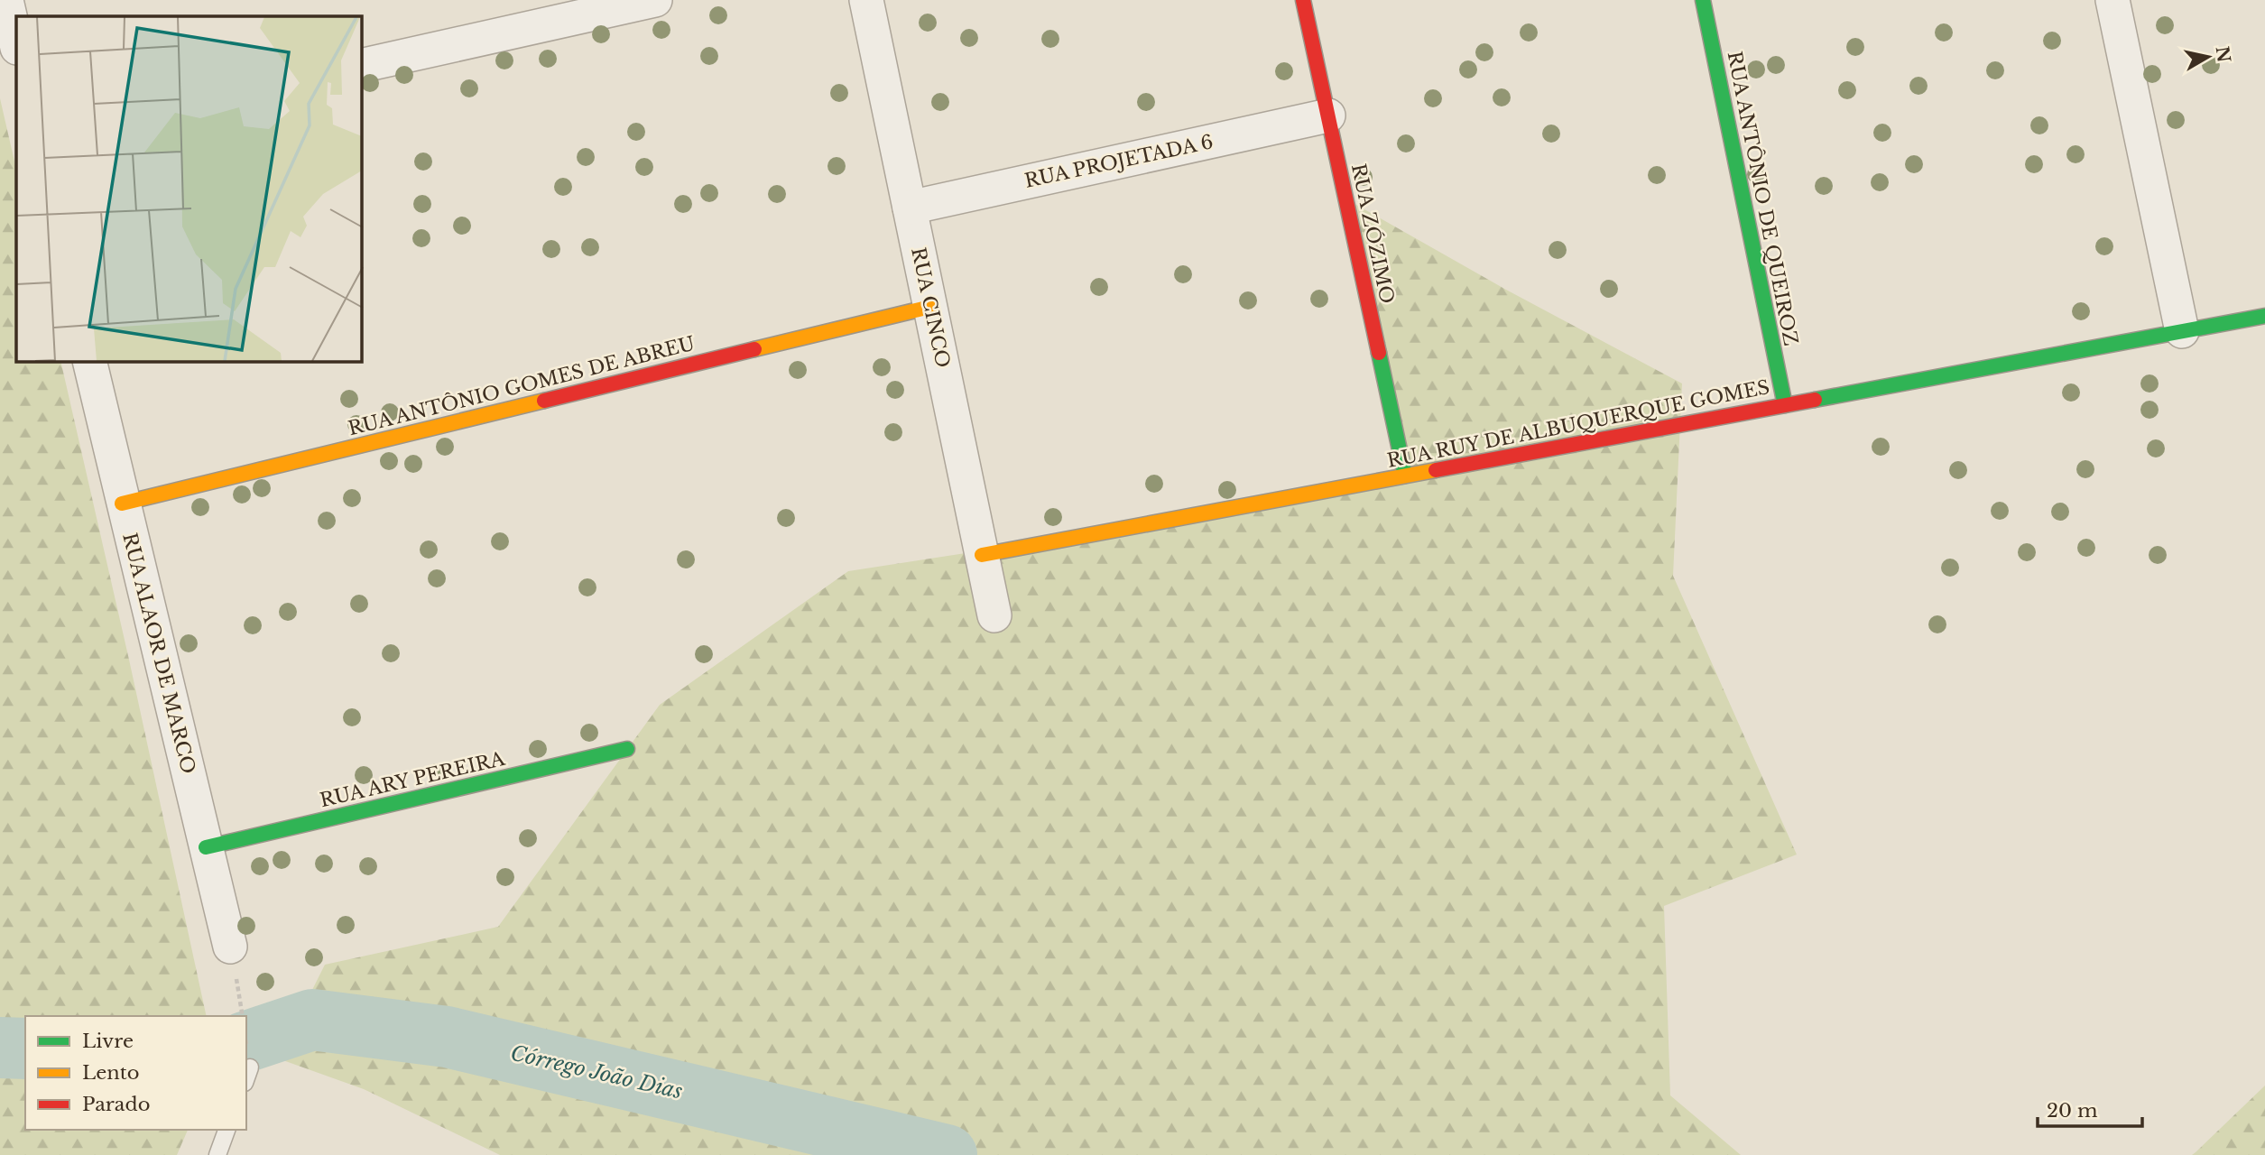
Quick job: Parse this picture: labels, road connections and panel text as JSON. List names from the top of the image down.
{
  "streets": {
    "street": [
      "RUA PROJETADA 6",
      "RUA ANTÔNIO DE QUEIROZ",
      "RUA ZÓZIMO",
      "RUA CINCO",
      "RUA ANTÔNIO GOMES DE ABREU",
      "RUA RUY DE ALBUQUERQUE GOMES",
      "RUA ALAOR DE MARCO",
      "RUA ARY PEREIRA"
    ]
  },
  "crossings": [
    ["RUA PROJETADA 6", "RUA ZÓZIMO"],
    ["RUA PROJETADA 6", "RUA CINCO"],
    ["RUA ANTÔNIO DE QUEIROZ", "RUA RUY DE ALBUQUERQUE GOMES"],
    ["RUA ZÓZIMO", "RUA RUY DE ALBUQUERQUE GOMES"],
    ["RUA CINCO", "RUA ANTÔNIO GOMES DE ABREU"],
    ["RUA CINCO", "RUA RUY DE ALBUQUERQUE GOMES"],
    ["RUA ANTÔNIO GOMES DE ABREU", "RUA ALAOR DE MARCO"],
    ["RUA ALAOR DE MARCO", "RUA ARY PEREIRA"]
  ],
  "water": ["Córrego João Dias"],
  "legend": ["Livre", "Lento", "Parado"],
  "scale_bar": "20 m",
  "north": "right"
}
